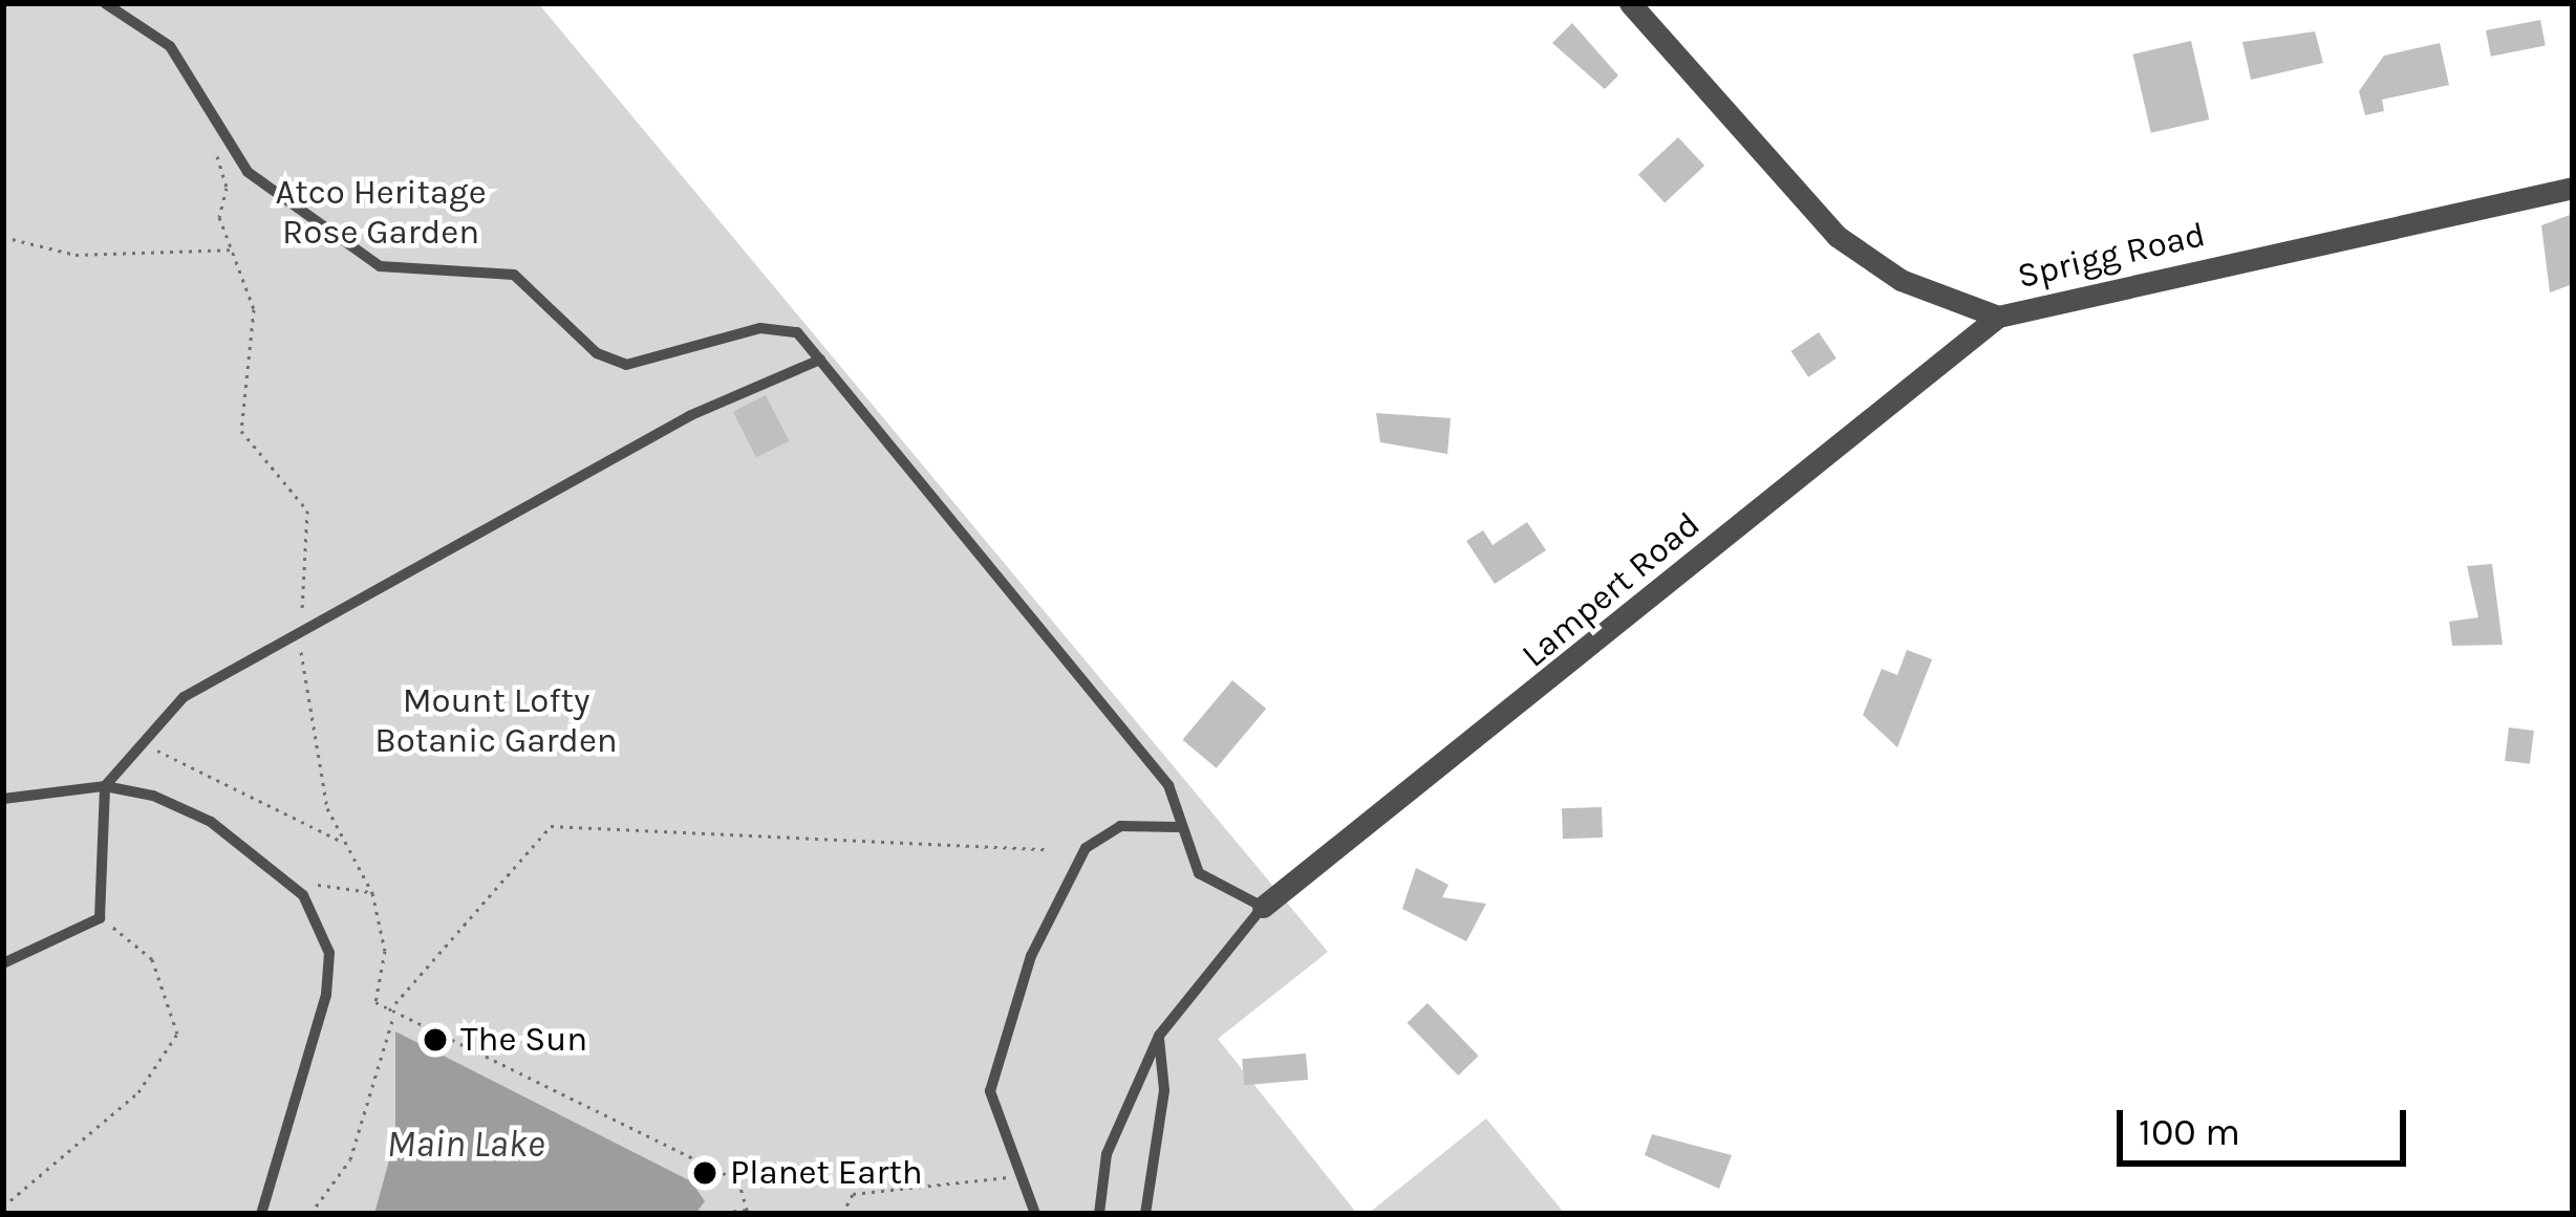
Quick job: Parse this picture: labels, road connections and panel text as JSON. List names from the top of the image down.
{
  "streets": {
    "street": ["Sprigg Road", "Lampert Road"]
  },
  "crossings": [
    ["Sprigg Road", "Lampert Road"]
  ],
  "water": ["Main Lake"],
  "parks": ["Atco Heritage Rose Garden", "Mount Lofty Botanic Garden"],
  "places": ["The Sun", "Planet Earth"],
  "scale_bar": "100 m"
}
